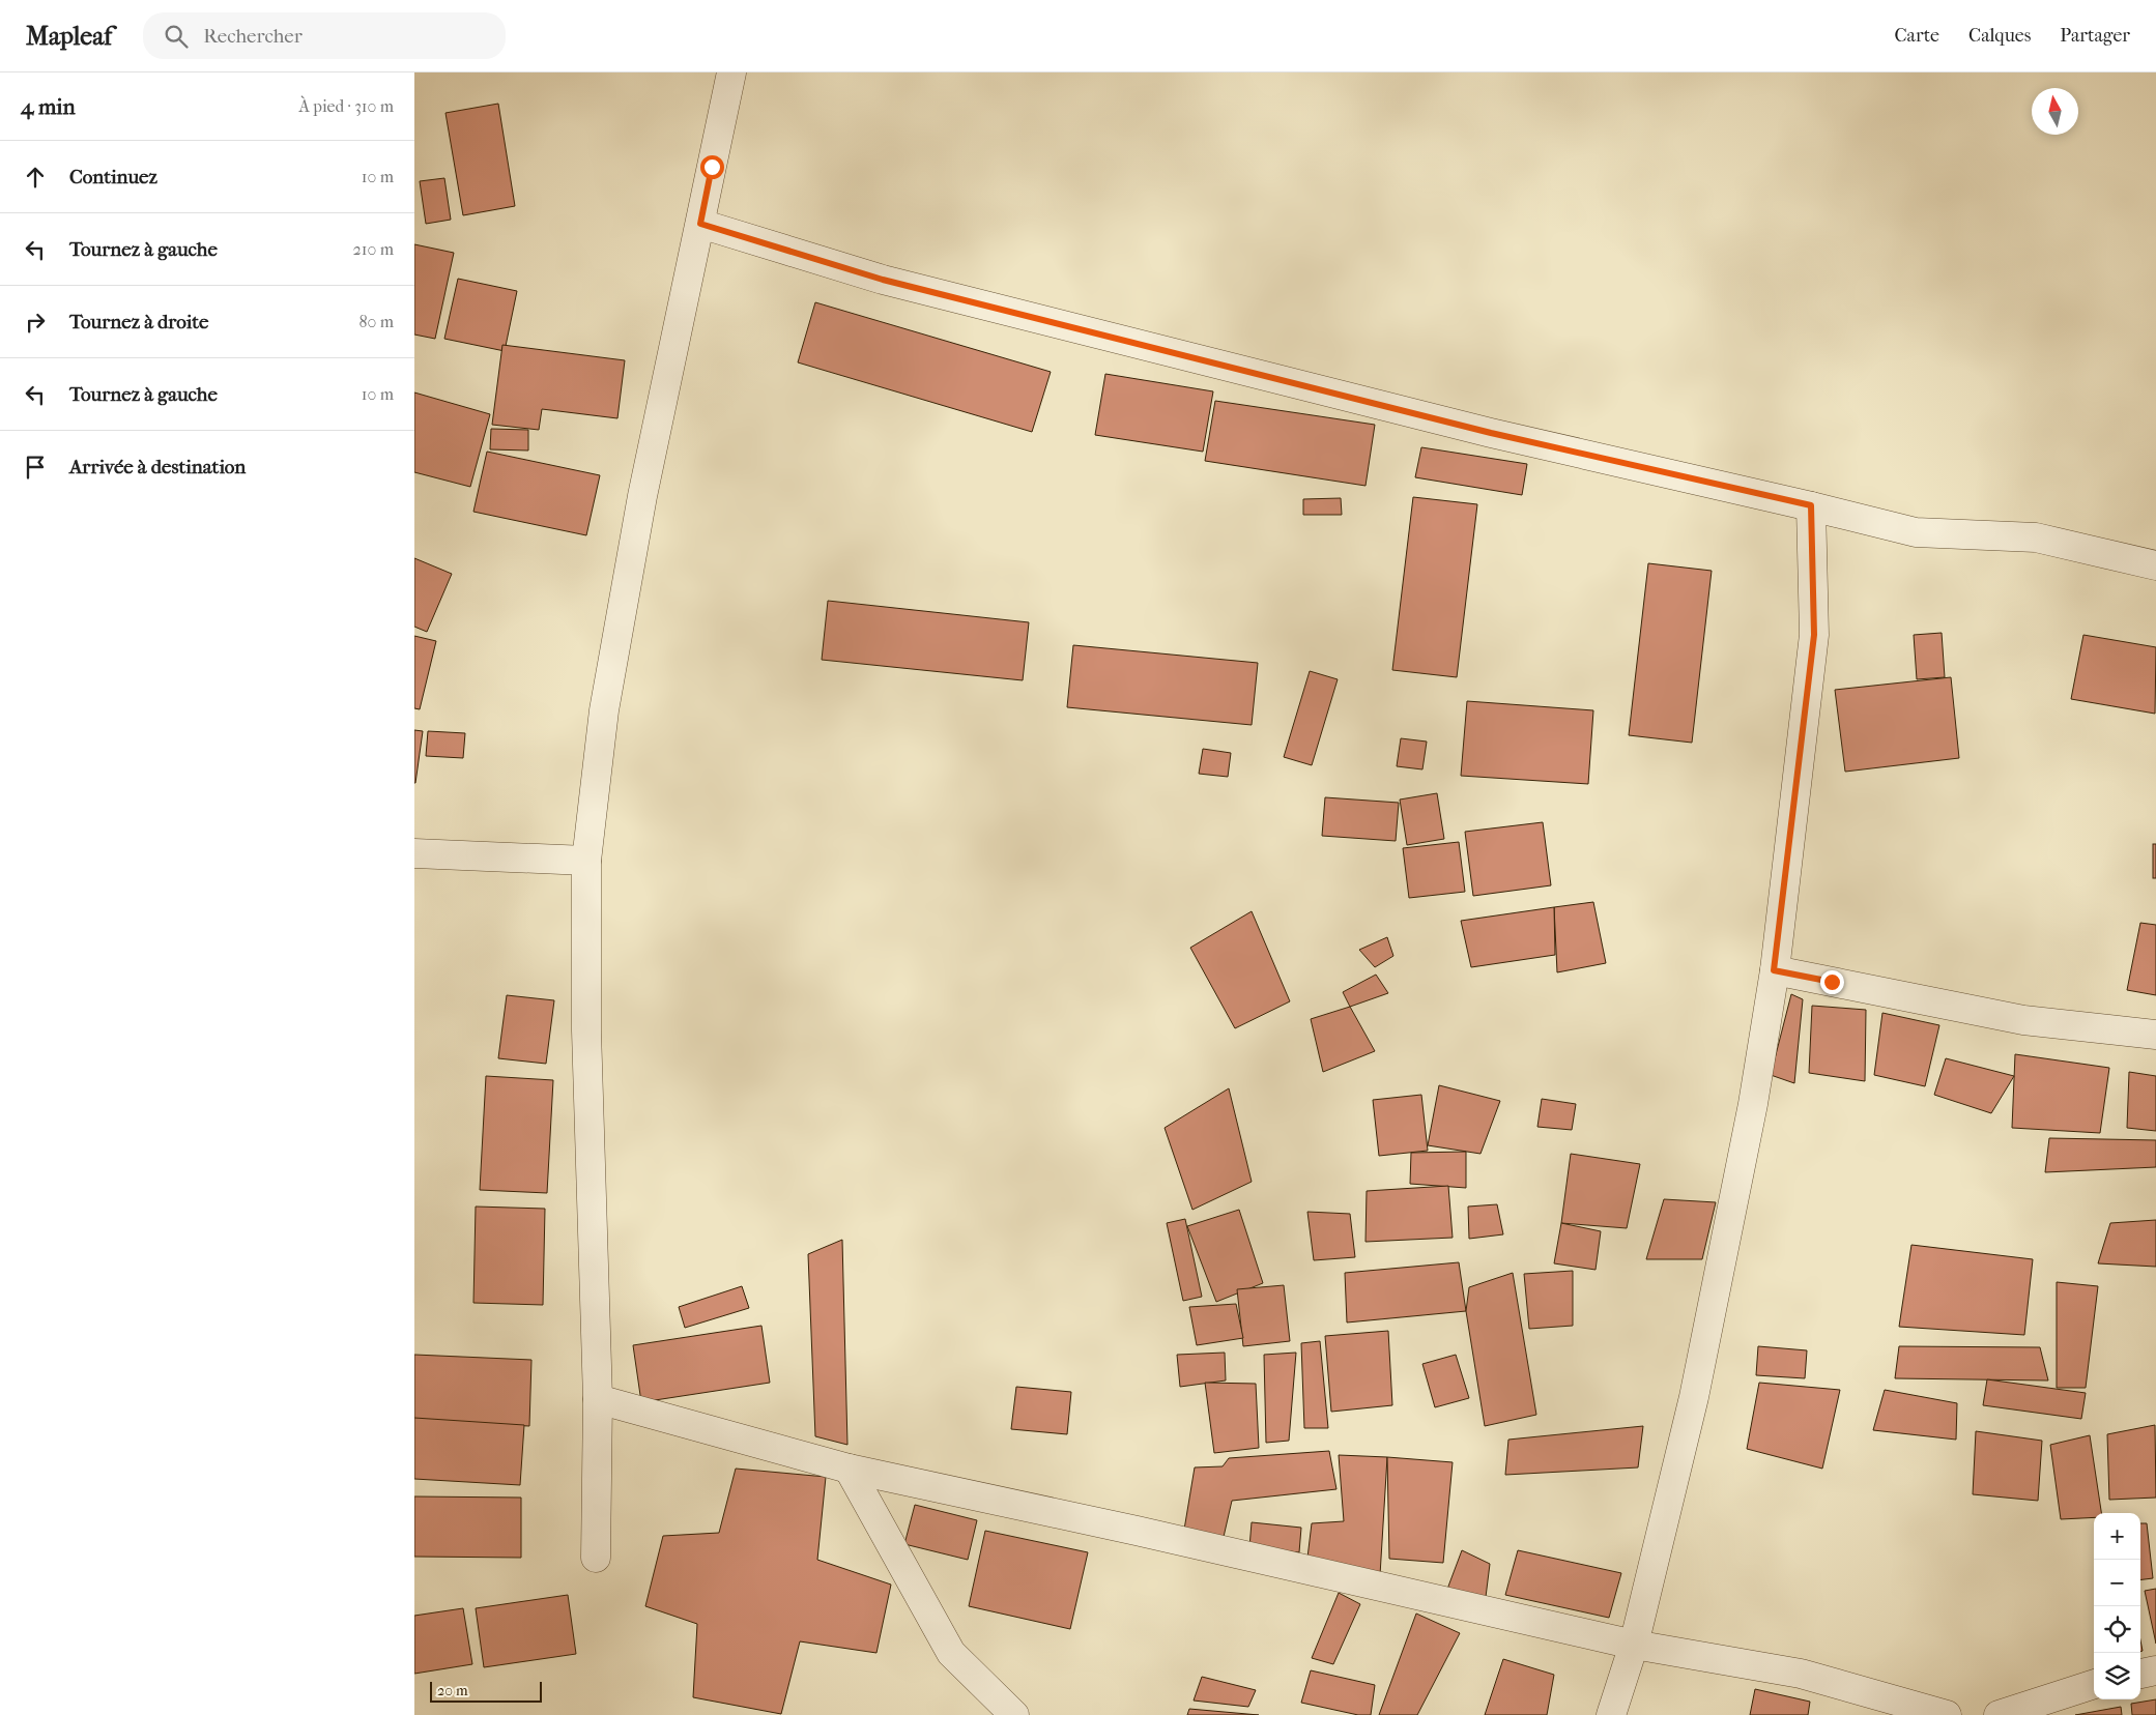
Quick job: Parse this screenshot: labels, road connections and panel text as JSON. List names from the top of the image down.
{
  "scale_bar": "20 m",
  "north": "top",
  "page": {
    "header": "Mapleaf",
    "search": "Rechercher",
    "nav": ["Carte", "Calques", "Partager"],
    "heading": ["4 min", "À pied · 310 m"],
    "list": [
      ["Continuez", "10 m"],
      ["Tournez à gauche", "210 m"],
      ["Tournez à droite", "80 m"],
      ["Tournez à gauche", "10 m"],
      "Arrivée à destination"
    ],
    "map_buttons": ["+", "−"],
    "scale": "20 m"
  }
}
